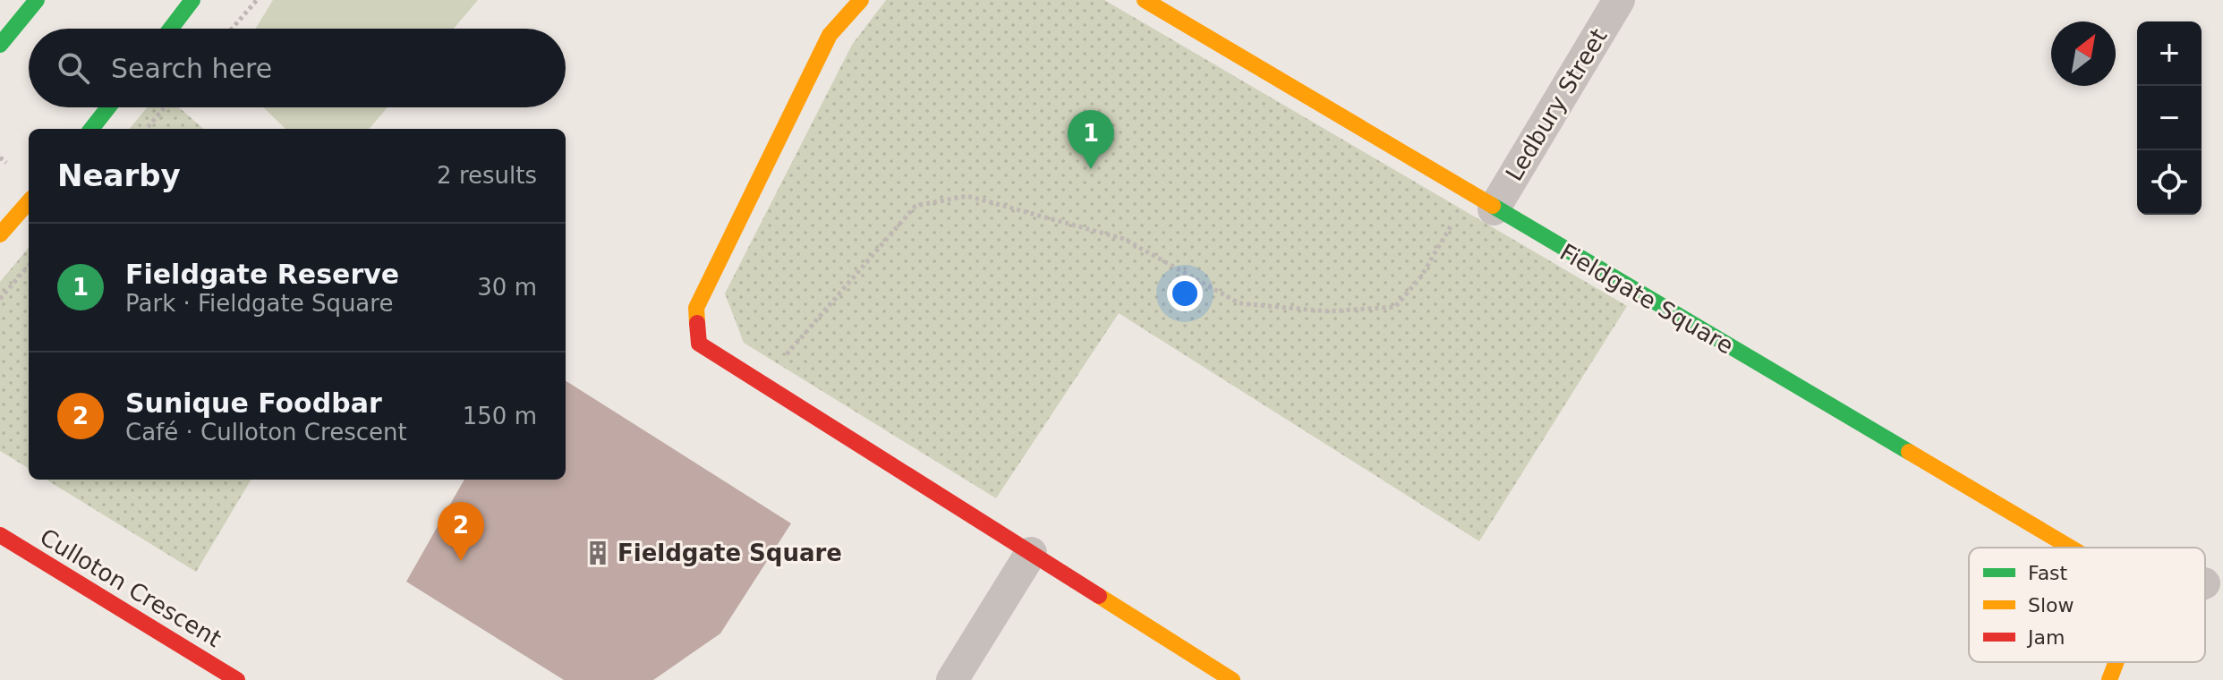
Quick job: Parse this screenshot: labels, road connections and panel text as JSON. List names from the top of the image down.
{
  "streets": {
    "main road": ["Fieldgate Square", "Culloton Crescent"],
    "street": ["Ledbury Street"]
  },
  "crossings": [
    ["Ledbury Street", "Fieldgate Square"]
  ],
  "places": {
    "building": ["Fieldgate Square"]
  },
  "legend": ["Fast", "Slow", "Jam"],
  "north": "top right",
  "page": {
    "map_buttons": ["+", "−"],
    "search": "Search here",
    "pins": ["1", "2"],
    "heading": ["Nearby", "2 results"],
    "list": [
      {
        "mark": "1",
        "name": "Fieldgate Reserve",
        "note": "Park · Fieldgate Square",
        "value": "30 m"
      },
      {
        "mark": "2",
        "name": "Sunique Foodbar",
        "note": "Café · Culloton Crescent",
        "value": "150 m"
      }
    ]
  }
}
